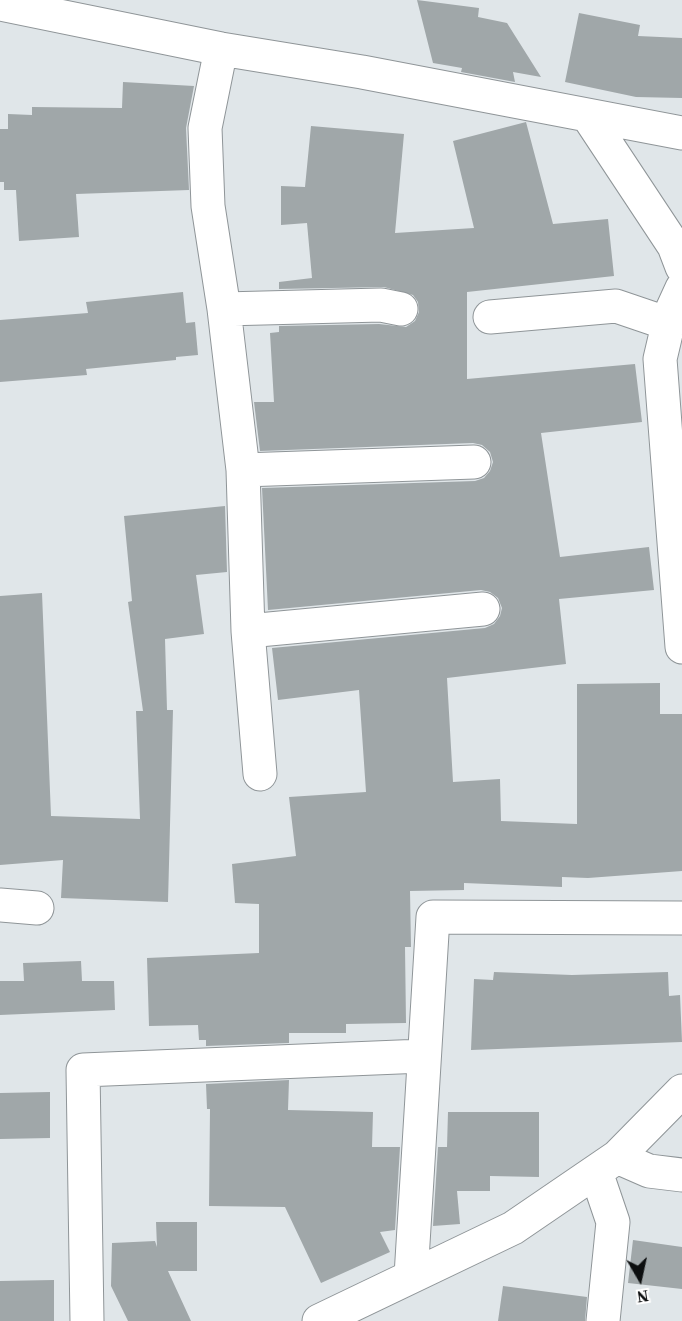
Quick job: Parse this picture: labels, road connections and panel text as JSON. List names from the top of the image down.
{
  "north": "bottom"
}
